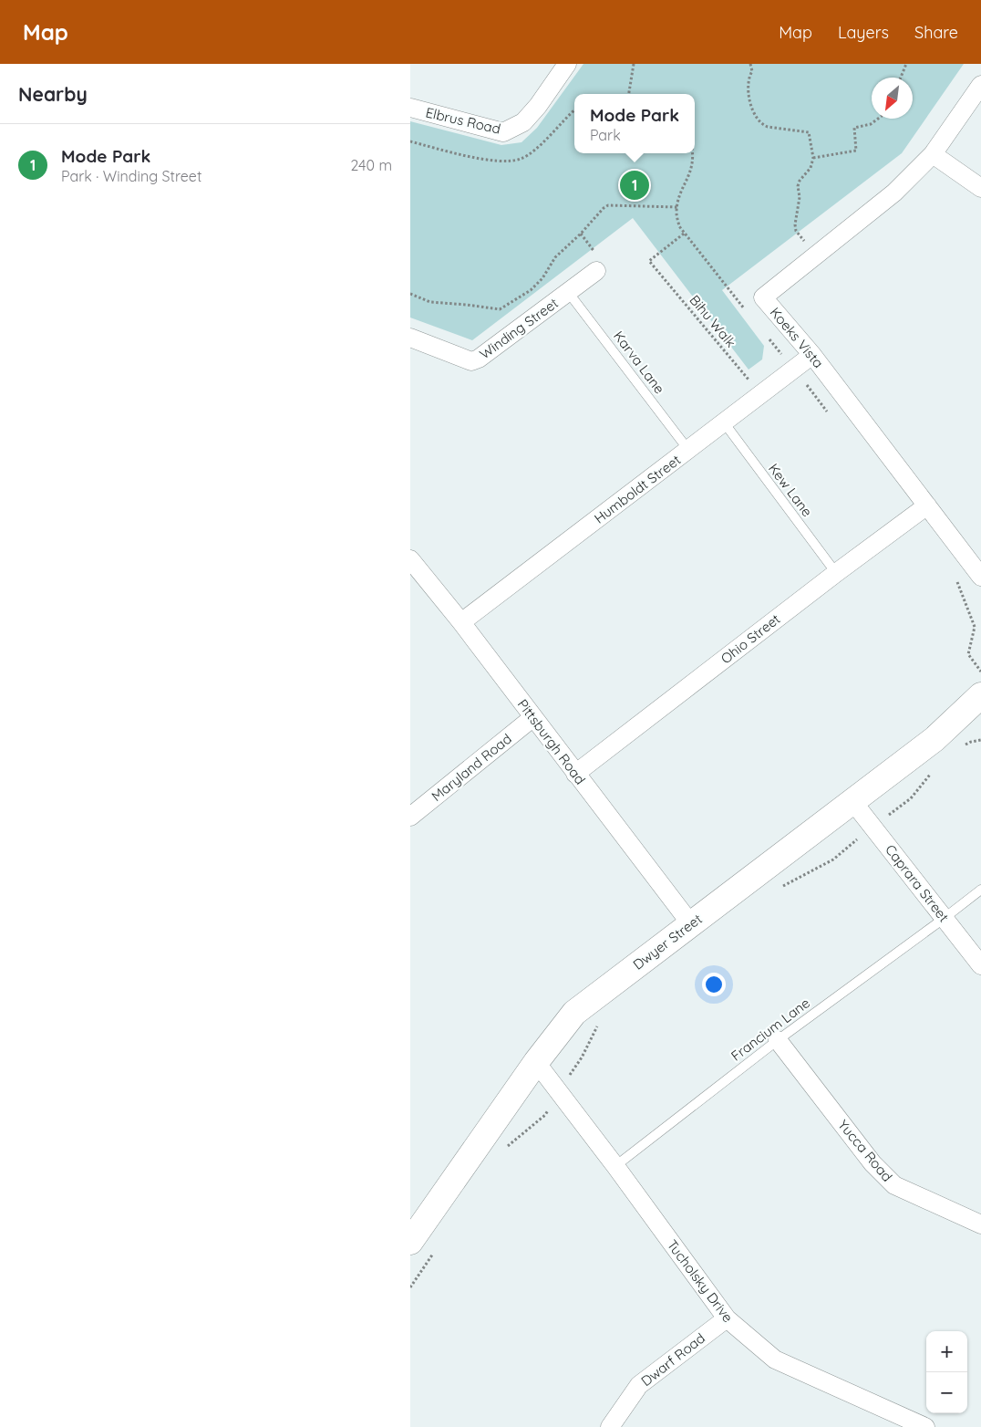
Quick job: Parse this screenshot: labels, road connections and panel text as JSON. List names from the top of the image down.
{
  "streets": {
    "street": [
      "Elbrus Road",
      "Winding Street",
      "Koeks Vista",
      "Humboldt Street",
      "Ohio Street",
      "Pittsburgh Road",
      "Maryland Road",
      "Caprara Street",
      "Dwyer Street",
      "Yucca Road",
      "Tucholsky Drive",
      "Dwarf Road"
    ],
    "lane": ["Karva Lane", "Kew Lane", "Francium Lane"],
    "path": ["Bihu Walk"]
  },
  "crossings": [
    ["Bihu Walk", "Humboldt Street"],
    ["Winding Street", "Karva Lane"],
    ["Koeks Vista", "Humboldt Street"],
    ["Koeks Vista", "Ohio Street"],
    ["Karva Lane", "Humboldt Street"],
    ["Humboldt Street", "Kew Lane"],
    ["Humboldt Street", "Pittsburgh Road"],
    ["Kew Lane", "Ohio Street"],
    ["Ohio Street", "Pittsburgh Road"],
    ["Pittsburgh Road", "Maryland Road"],
    ["Pittsburgh Road", "Dwyer Street"],
    ["Caprara Street", "Dwyer Street"],
    ["Caprara Street", "Francium Lane"],
    ["Dwyer Street", "Tucholsky Drive"],
    ["Francium Lane", "Yucca Road"],
    ["Francium Lane", "Tucholsky Drive"],
    ["Tucholsky Drive", "Dwarf Road"]
  ],
  "north": "bottom left",
  "page": {
    "header": "Map",
    "nav": ["Map", "Layers", "Share"],
    "heading": "Nearby",
    "popup": ["Mode Park", "Park"],
    "list": [
      {
        "mark": "1",
        "name": "Mode Park",
        "note": "Park · Winding Street",
        "value": "240 m"
      }
    ],
    "pins": "1",
    "map_buttons": ["+", "−"]
  }
}
